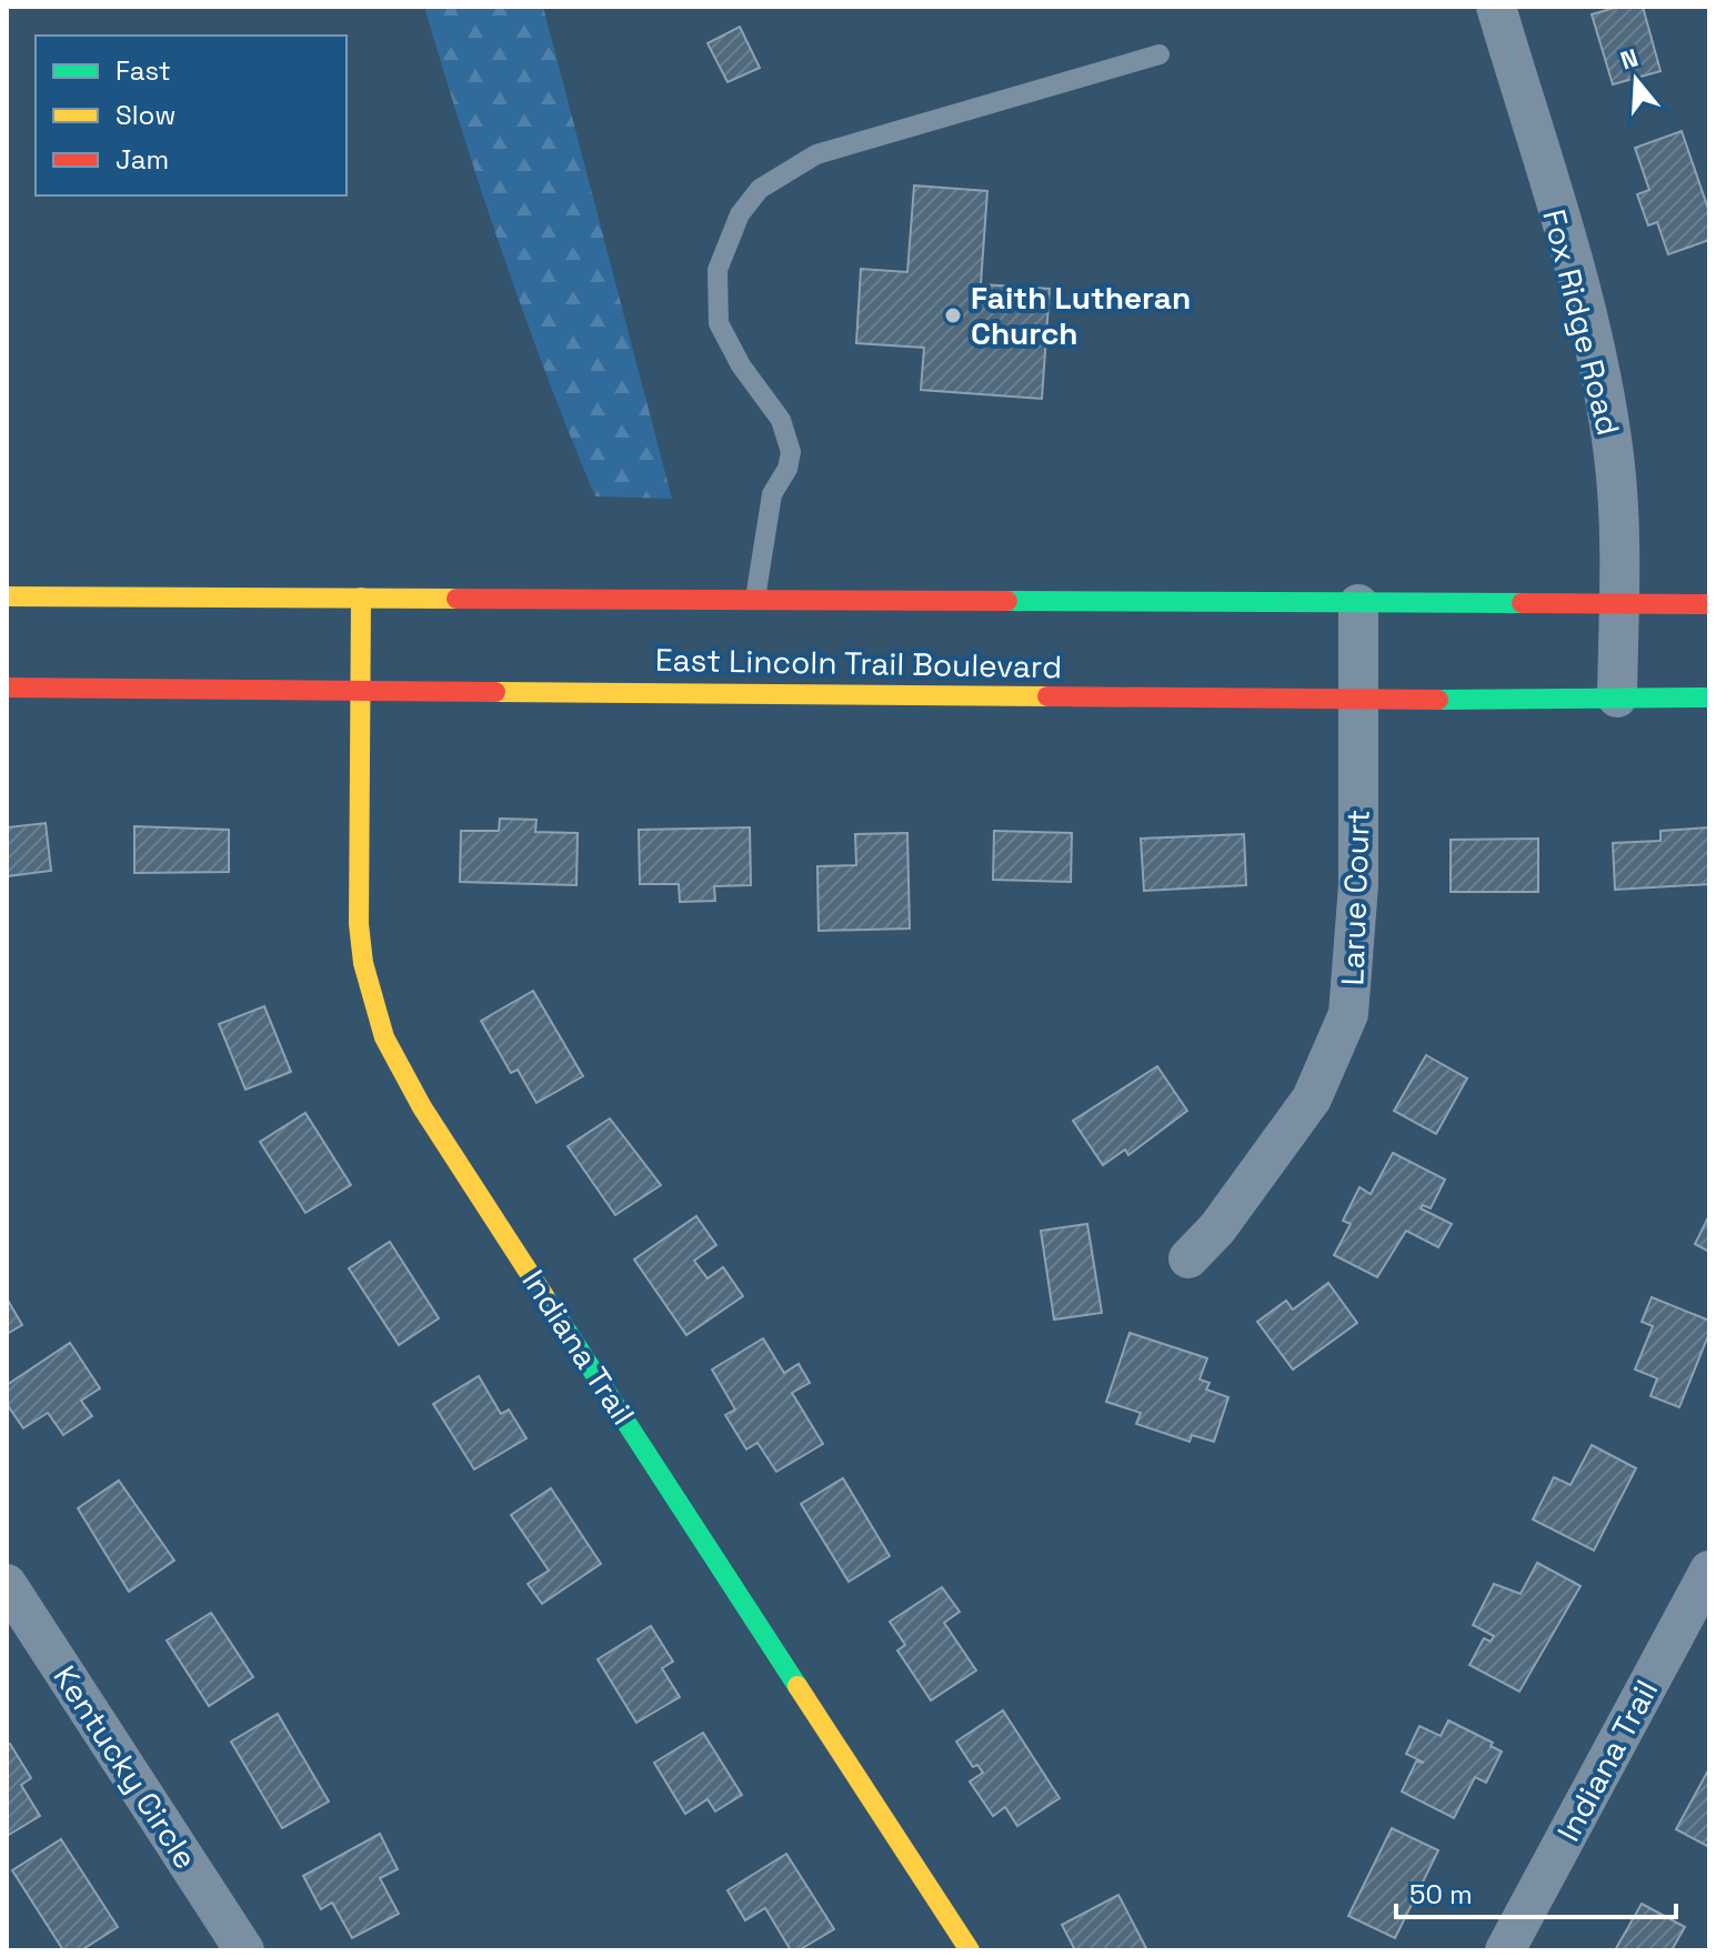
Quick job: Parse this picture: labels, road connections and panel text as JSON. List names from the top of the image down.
{
  "streets": {
    "street": [
      "Fox Ridge Road",
      "East Lincoln Trail Boulevard",
      "Larue Court",
      "Indiana Trail",
      "Kentucky Circle"
    ]
  },
  "crossings": [
    ["Fox Ridge Road", "East Lincoln Trail Boulevard"],
    ["East Lincoln Trail Boulevard", "Larue Court"],
    ["East Lincoln Trail Boulevard", "Indiana Trail"]
  ],
  "places": ["Faith Lutheran Church"],
  "legend": ["Fast", "Slow", "Jam"],
  "scale_bar": "50 m",
  "north": "top"
}
